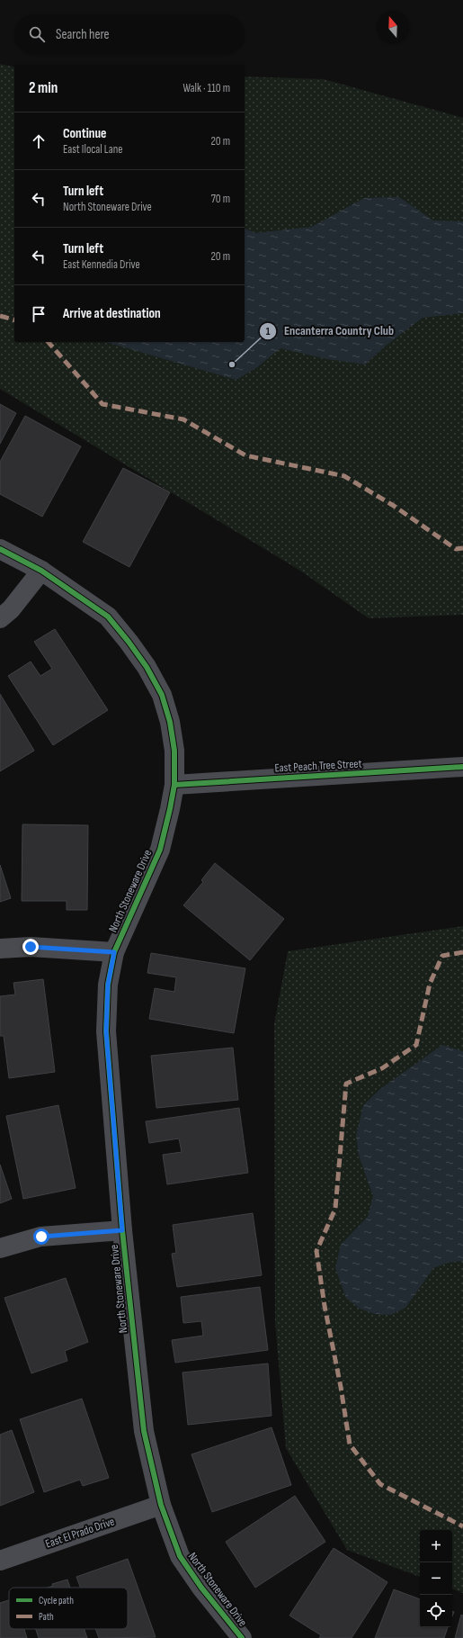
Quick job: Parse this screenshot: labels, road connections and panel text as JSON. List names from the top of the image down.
{
  "streets": {
    "street": ["East Peach Tree Street", "North Stoneware Drive", "East El Prado Drive"]
  },
  "crossings": [
    ["East Peach Tree Street", "North Stoneware Drive"],
    ["North Stoneware Drive", "East El Prado Drive"]
  ],
  "places": ["Encanterra Country Club"],
  "legend": ["Cycle path", "Path"],
  "north": "top",
  "page": {
    "search": "Search here",
    "heading": ["2 min", "Walk · 110 m"],
    "list": [
      ["Continue", "East Ilocal Lane", "20 m"],
      ["Turn left", "North Stoneware Drive", "70 m"],
      ["Turn left", "East Kennedia Drive", "20 m"],
      "Arrive at destination"
    ],
    "map_buttons": ["+", "−"]
  }
}
